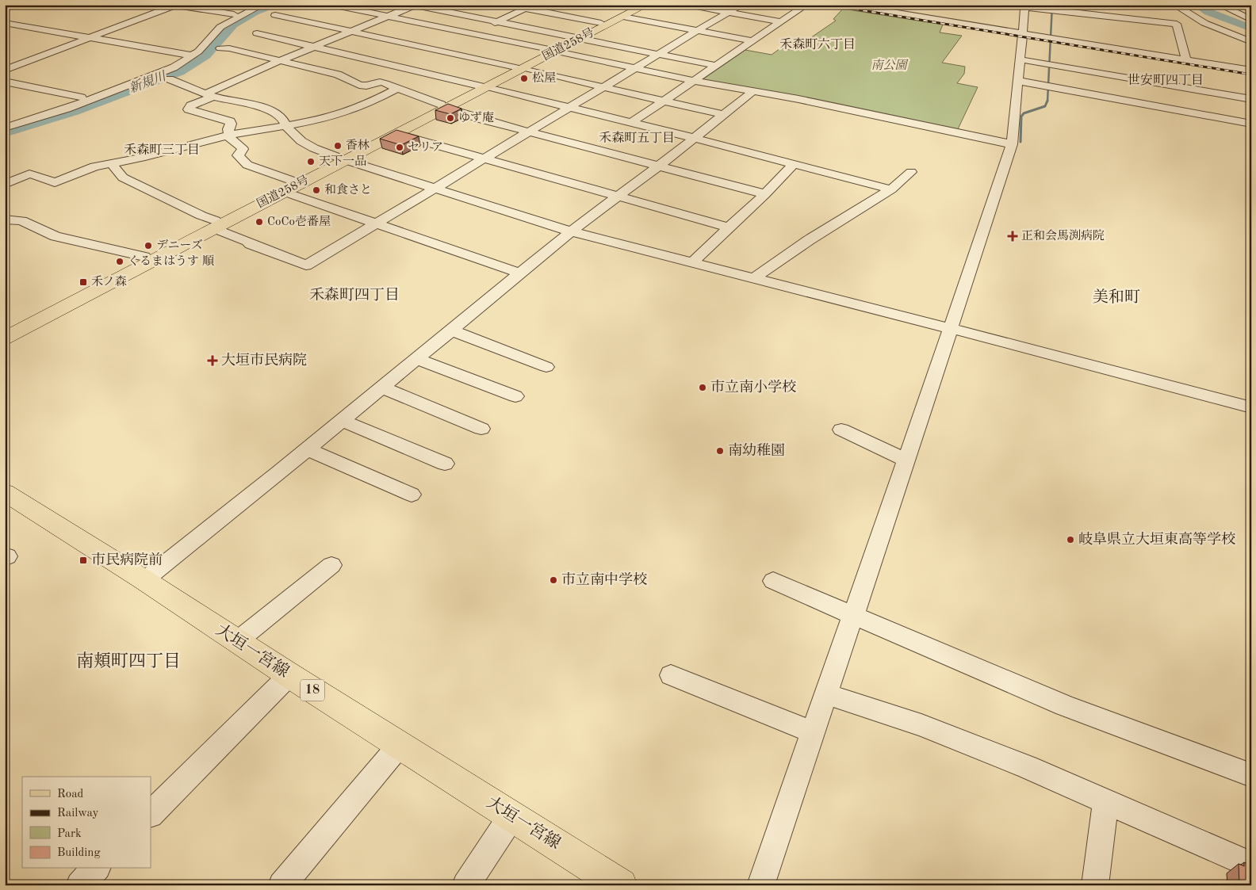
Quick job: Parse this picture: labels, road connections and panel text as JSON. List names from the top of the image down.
{
  "streets": {
    "main road": ["国道258号", "大垣一宮線", "18"]
  },
  "districts": [
    "禾森町六丁目",
    "世安町四丁目",
    "禾森町五丁目",
    "禾森町三丁目",
    "禾森町四丁目",
    "美和町",
    "南頬町四丁目"
  ],
  "water": ["新規川"],
  "parks": ["南公園"],
  "places": {
    "other": [
      "松屋",
      "ゆず庵",
      "香林",
      "セリア",
      "天下一品",
      "和食さと",
      "CoCo壱番屋",
      "デニーズ",
      "くるまはうす 順",
      "市立南小学校",
      "南幼稚園",
      "岐阜県立大垣東高等学校",
      "市立南中学校"
    ],
    "health": ["正和会馬渕病院", "大垣市民病院"],
    "transit": ["禾ノ森", "市民病院前"]
  },
  "legend": [
    "Road",
    "Railway",
    "Park",
    "Building"
  ]
}
